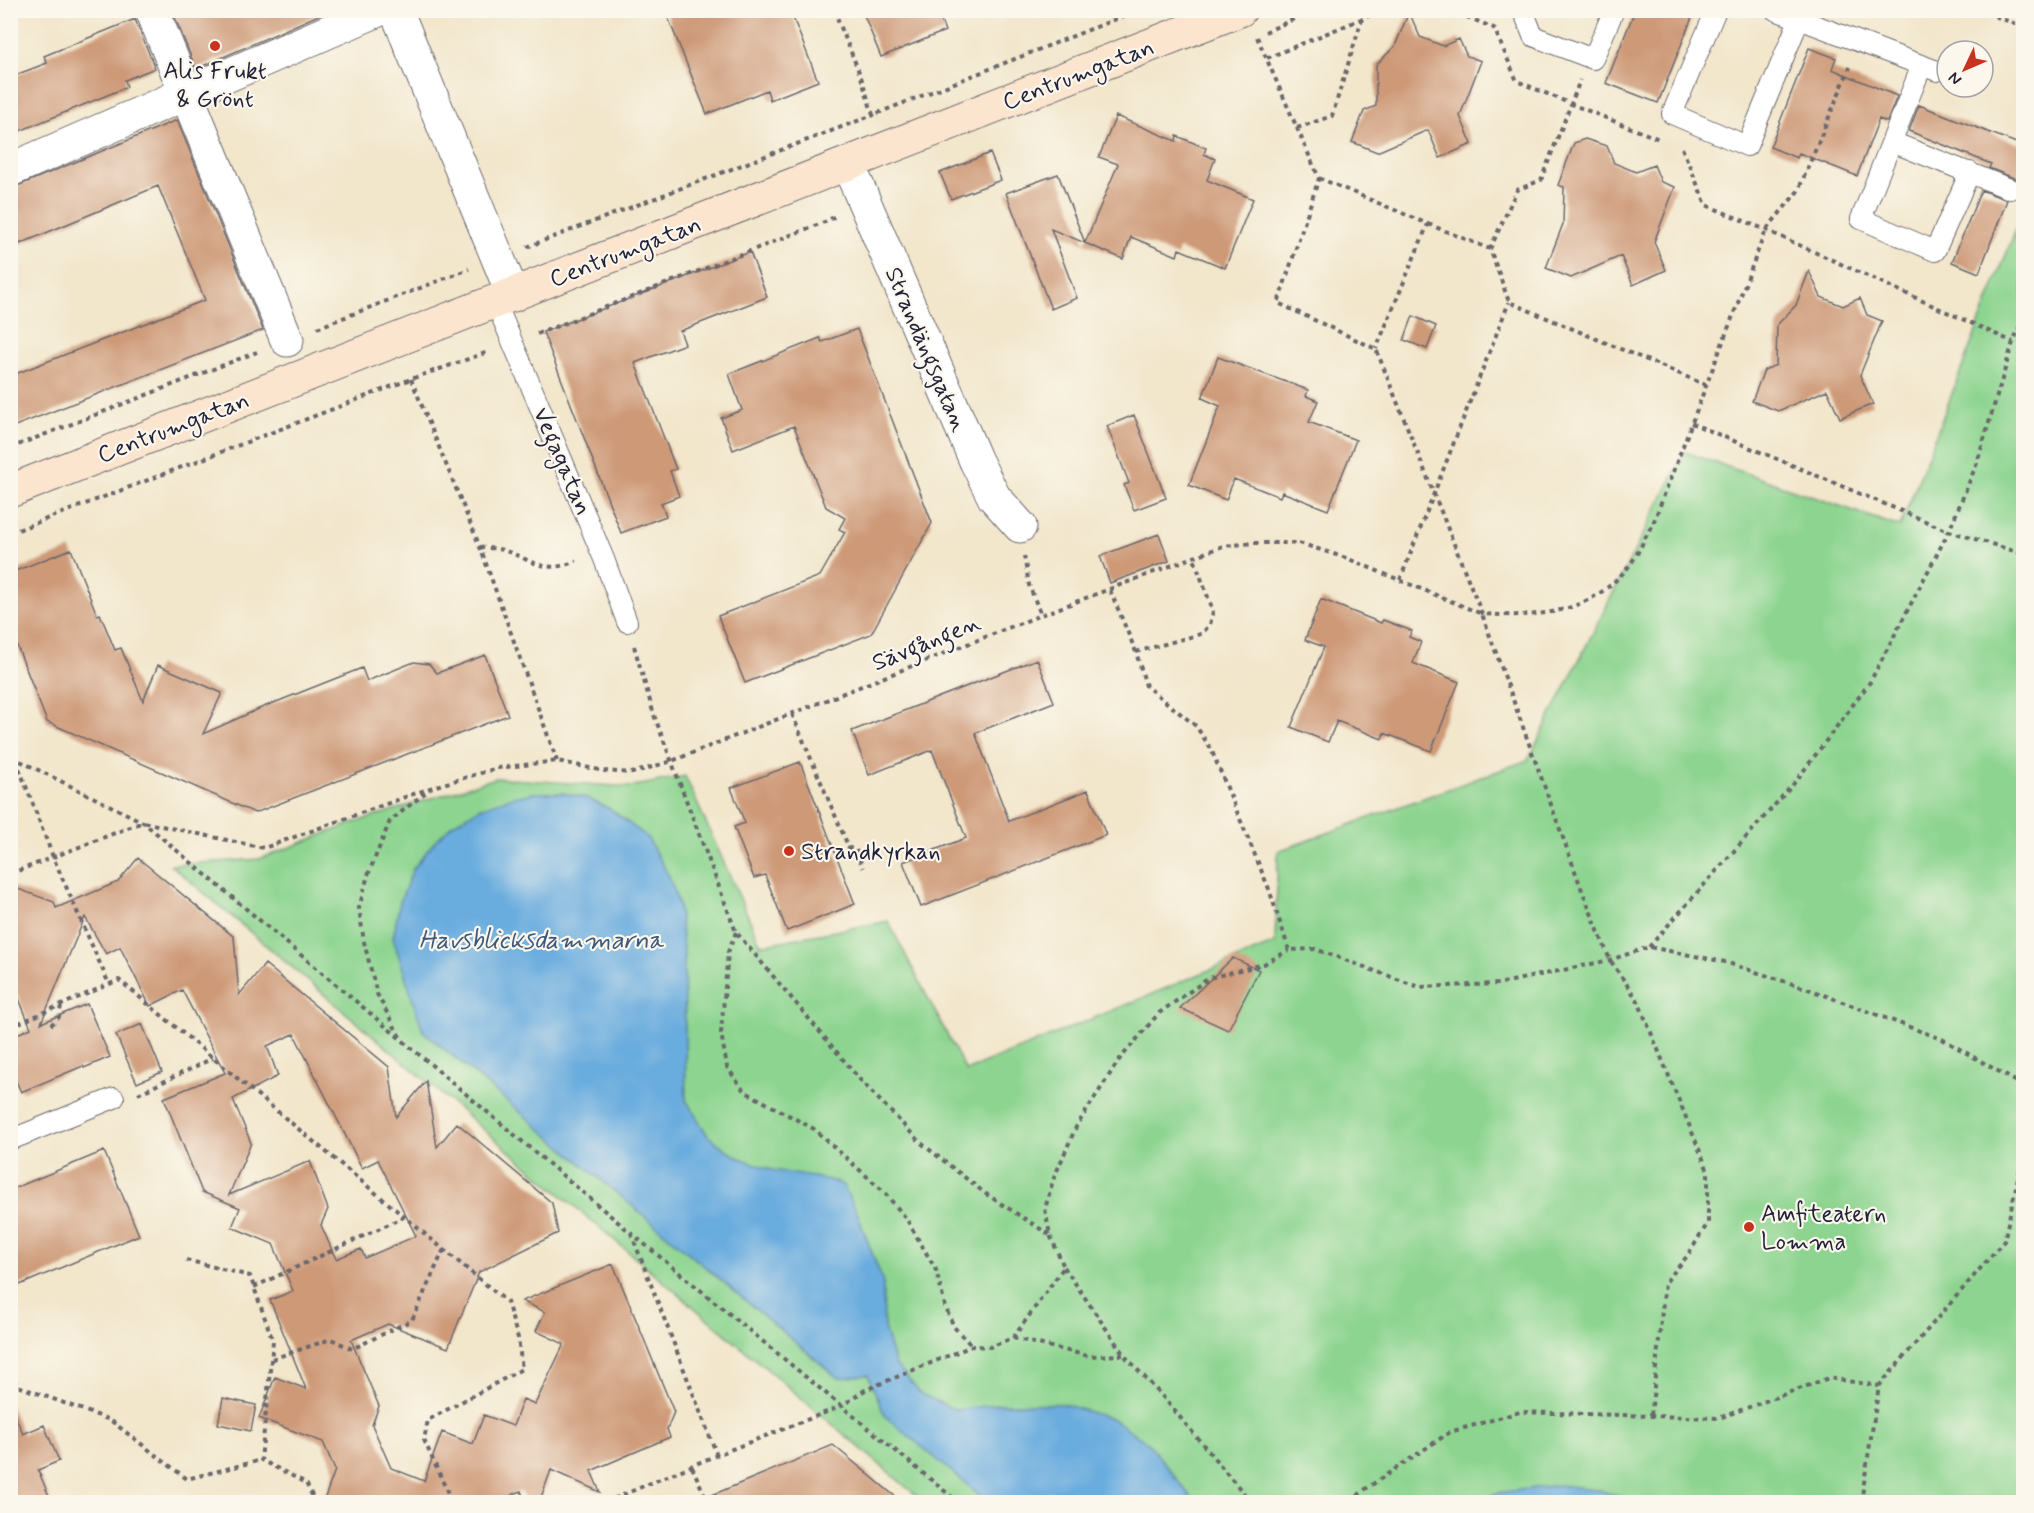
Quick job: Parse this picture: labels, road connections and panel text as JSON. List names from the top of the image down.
{
  "streets": {
    "street": ["Centrumgatan", "Strandängsgatan", "Vegagatan"],
    "path": ["Sävgången"]
  },
  "crossings": [
    ["Centrumgatan", "Strandängsgatan"],
    ["Centrumgatan", "Vegagatan"]
  ],
  "water": ["Havsblicksdammarna"],
  "places": ["Alis Frukt & Grönt", "Strandkyrkan", "Amfiteatern Lomma"],
  "north": "bottom left"
}
